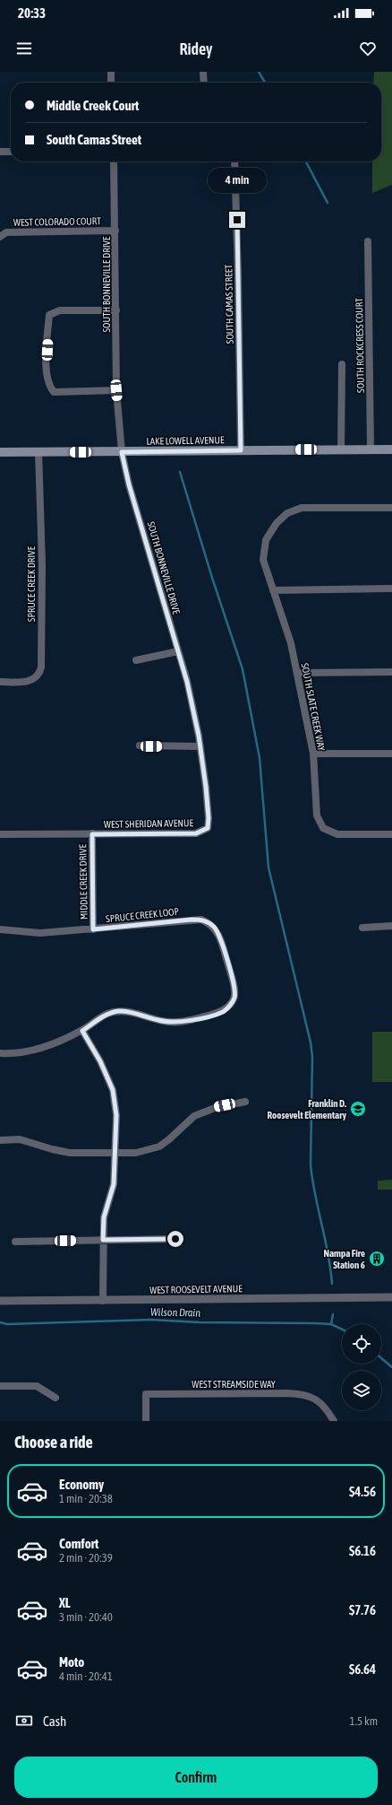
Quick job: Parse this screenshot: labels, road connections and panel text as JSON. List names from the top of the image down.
{
  "streets": {
    "main road": ["LAKE LOWELL AVENUE"],
    "street": [
      "WEST COLORADO COURT",
      "SOUTH BONNEVILLE DRIVE",
      "SOUTH CAMAS STREET",
      "SOUTH ROCKCRESS COURT",
      "SPRUCE CREEK DRIVE",
      "SOUTH SLATE CREEK WAY",
      "WEST SHERIDAN AVENUE",
      "MIDDLE CREEK DRIVE",
      "SPRUCE CREEK LOOP",
      "WEST ROOSEVELT AVENUE",
      "WEST STREAMSIDE WAY"
    ]
  },
  "crossings": [
    ["WEST COLORADO COURT", "SOUTH BONNEVILLE DRIVE"],
    ["SOUTH BONNEVILLE DRIVE", "LAKE LOWELL AVENUE"],
    ["SOUTH BONNEVILLE DRIVE", "WEST SHERIDAN AVENUE"],
    ["SOUTH CAMAS STREET", "LAKE LOWELL AVENUE"],
    ["SOUTH ROCKCRESS COURT", "LAKE LOWELL AVENUE"],
    ["LAKE LOWELL AVENUE", "SPRUCE CREEK DRIVE"],
    ["WEST SHERIDAN AVENUE", "MIDDLE CREEK DRIVE"],
    ["MIDDLE CREEK DRIVE", "SPRUCE CREEK LOOP"]
  ],
  "water": ["Wilson Drain"],
  "places": {
    "school or university": ["Franklin D. Roosevelt Elementary"],
    "building": ["Nampa Fire Station 6"]
  },
  "page": {
    "status": "20:33",
    "header": "Ridey",
    "banner": ["Middle Creek Court", "South Camas Street"],
    "bubble": "4 min",
    "heading": "Choose a ride",
    "list": [
      {
        "name": "Economy",
        "note": "1 min · 20:38",
        "value": "$4.56"
      },
      {
        "name": "Comfort",
        "note": "2 min · 20:39",
        "value": "$6.16"
      },
      {
        "name": "XL",
        "note": "3 min · 20:40",
        "value": "$7.76"
      },
      {
        "name": "Moto",
        "note": "4 min · 20:41",
        "value": "$6.64"
      }
    ],
    "pay": ["Cash", "1.5 km"],
    "buttons": "Confirm"
  }
}
